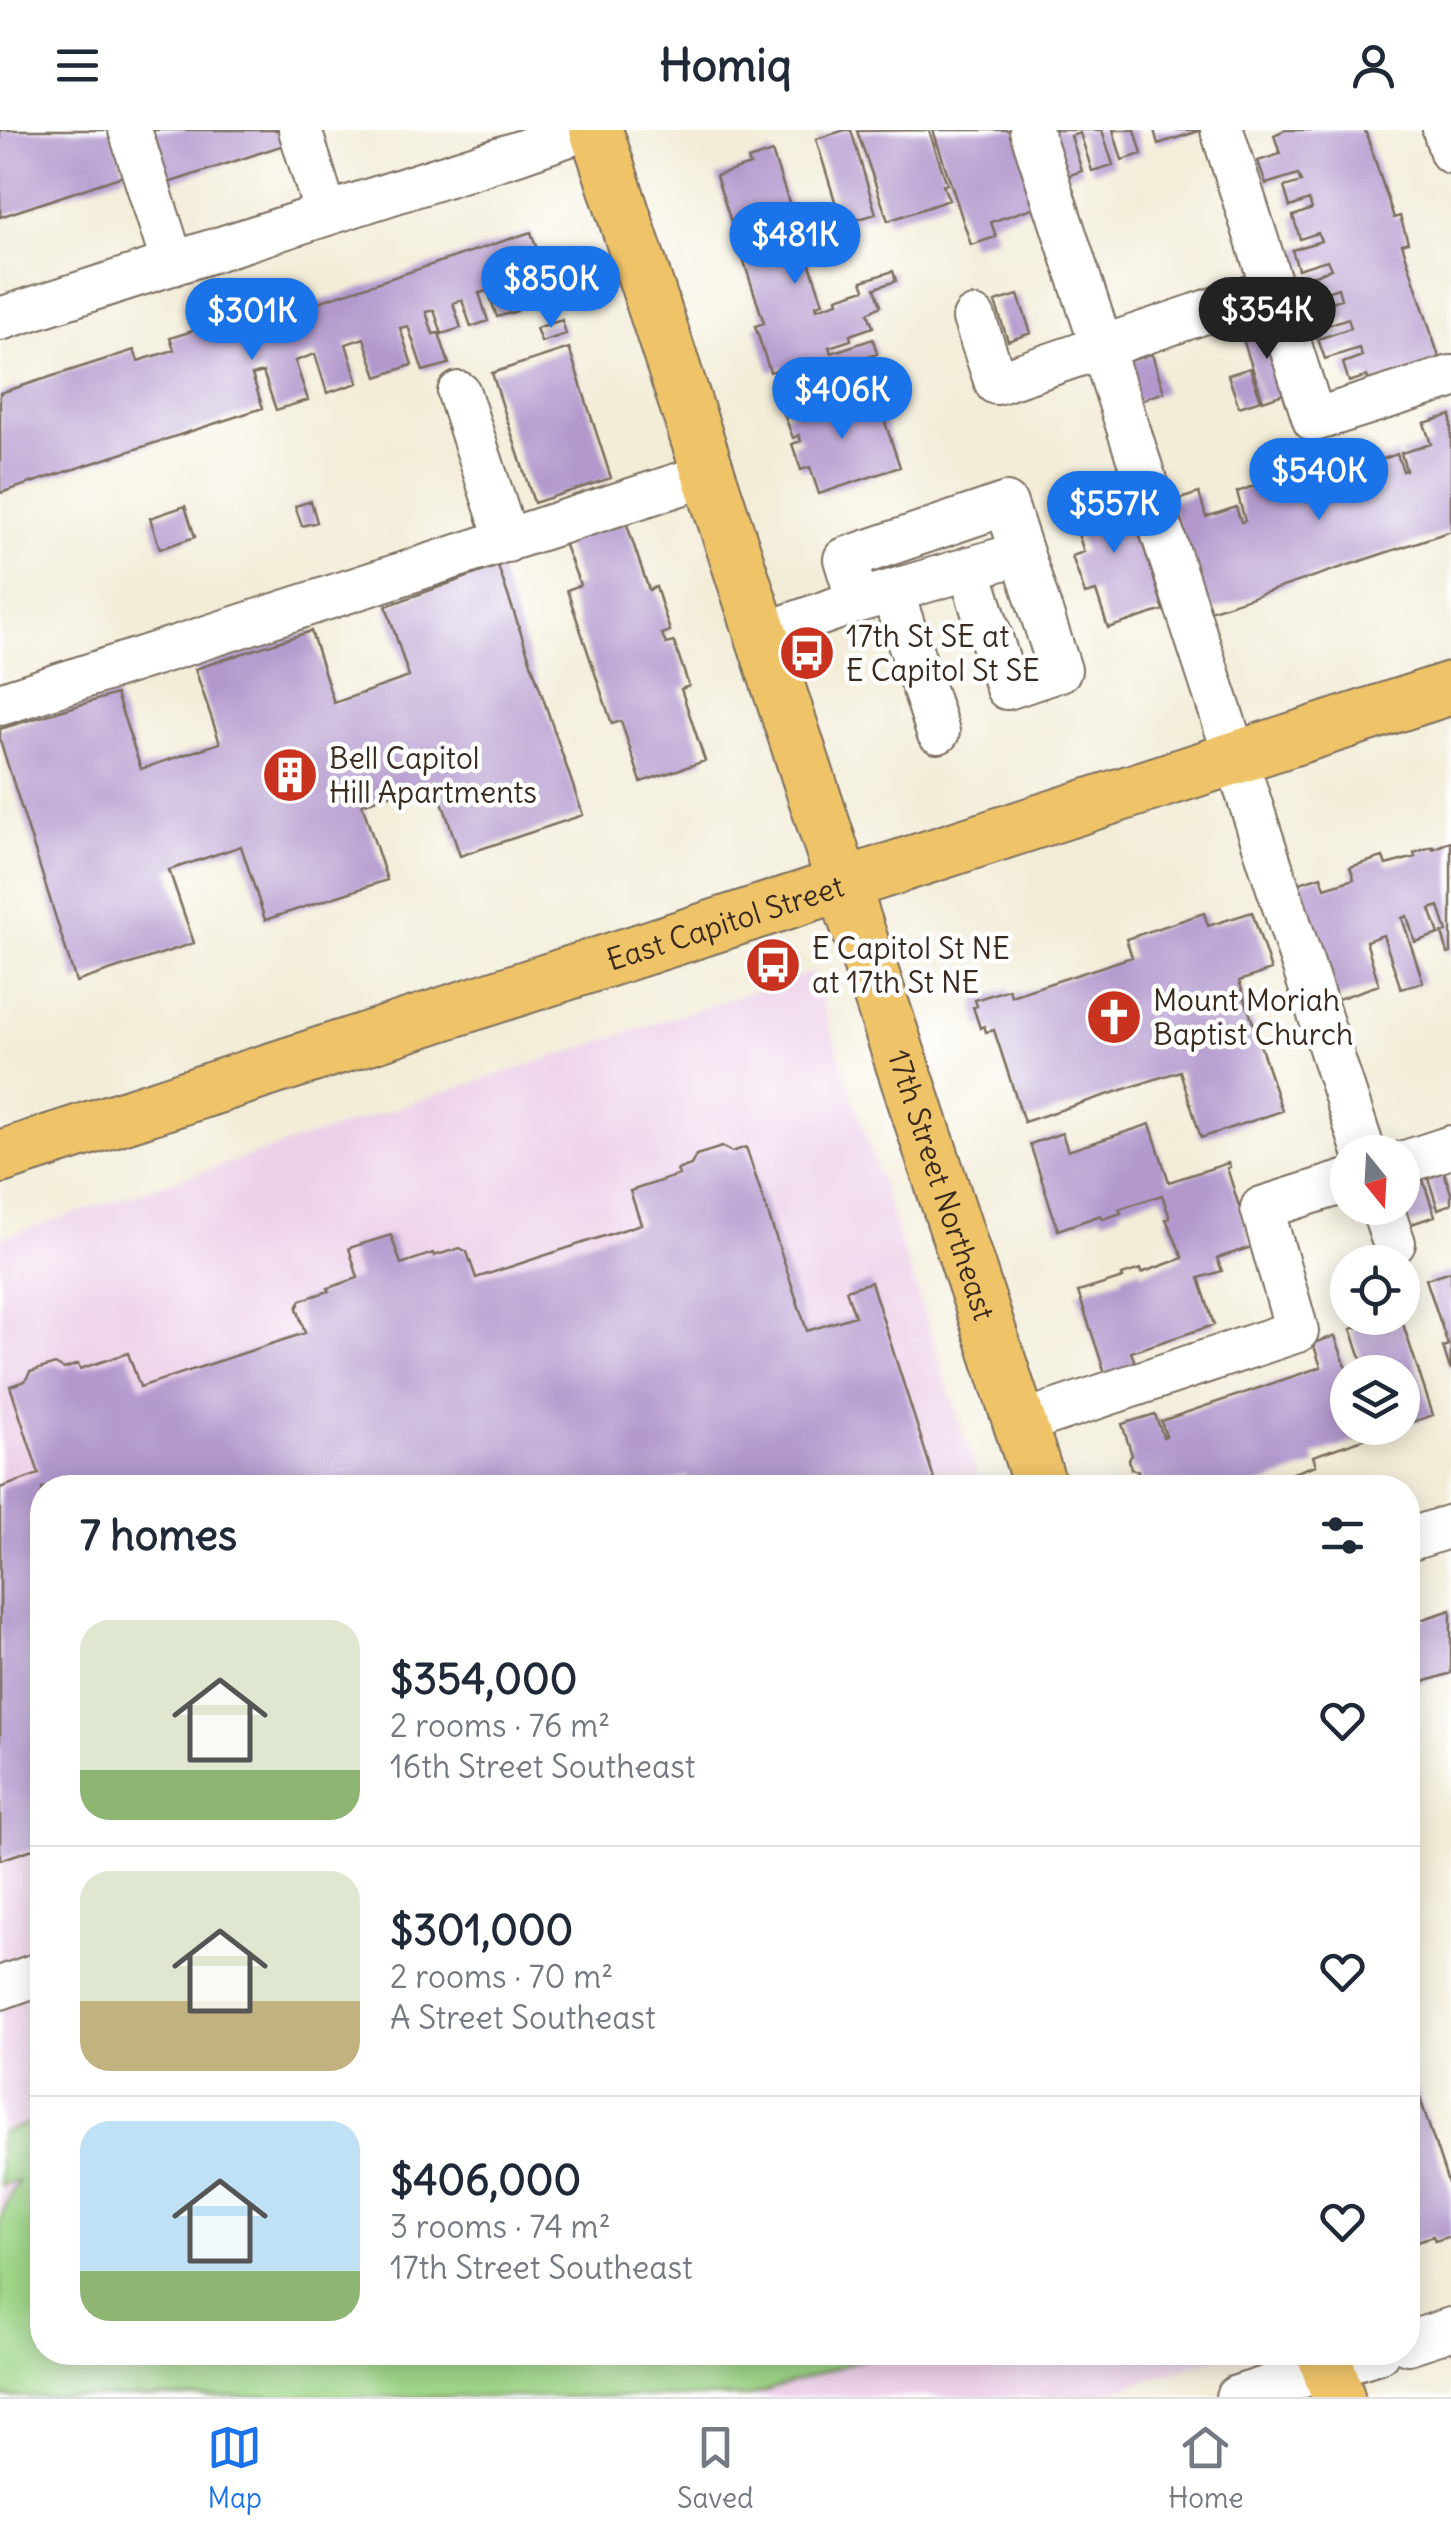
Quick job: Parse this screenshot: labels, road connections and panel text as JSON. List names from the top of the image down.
{
  "streets": {
    "main road": ["East Capitol Street", "17th Street Northeast"]
  },
  "crossings": [
    ["East Capitol Street", "17th Street Northeast"]
  ],
  "places": {
    "bus stop": ["17th St SE at E Capitol St SE", "E Capitol St NE at 17th St NE"],
    "building": ["Bell Capitol Hill Apartments"],
    "church": ["Mount Moriah Baptist Church"]
  },
  "north": "bottom",
  "page": {
    "header": "Homiq",
    "price": [
      "$481K",
      "$850K",
      "$354K",
      "$301K",
      "$406K",
      "$540K",
      "$557K"
    ],
    "heading": "7 homes",
    "list": [
      {
        "name": "$354,000",
        "note": "2 rooms · 76 m² · 16th Street Southeast"
      },
      {
        "name": "$301,000",
        "note": "2 rooms · 70 m² · A Street Southeast"
      },
      {
        "name": "$406,000",
        "note": "3 rooms · 74 m² · 17th Street Southeast"
      }
    ],
    "tabs": ["Map", "Saved", "Home"]
  }
}
